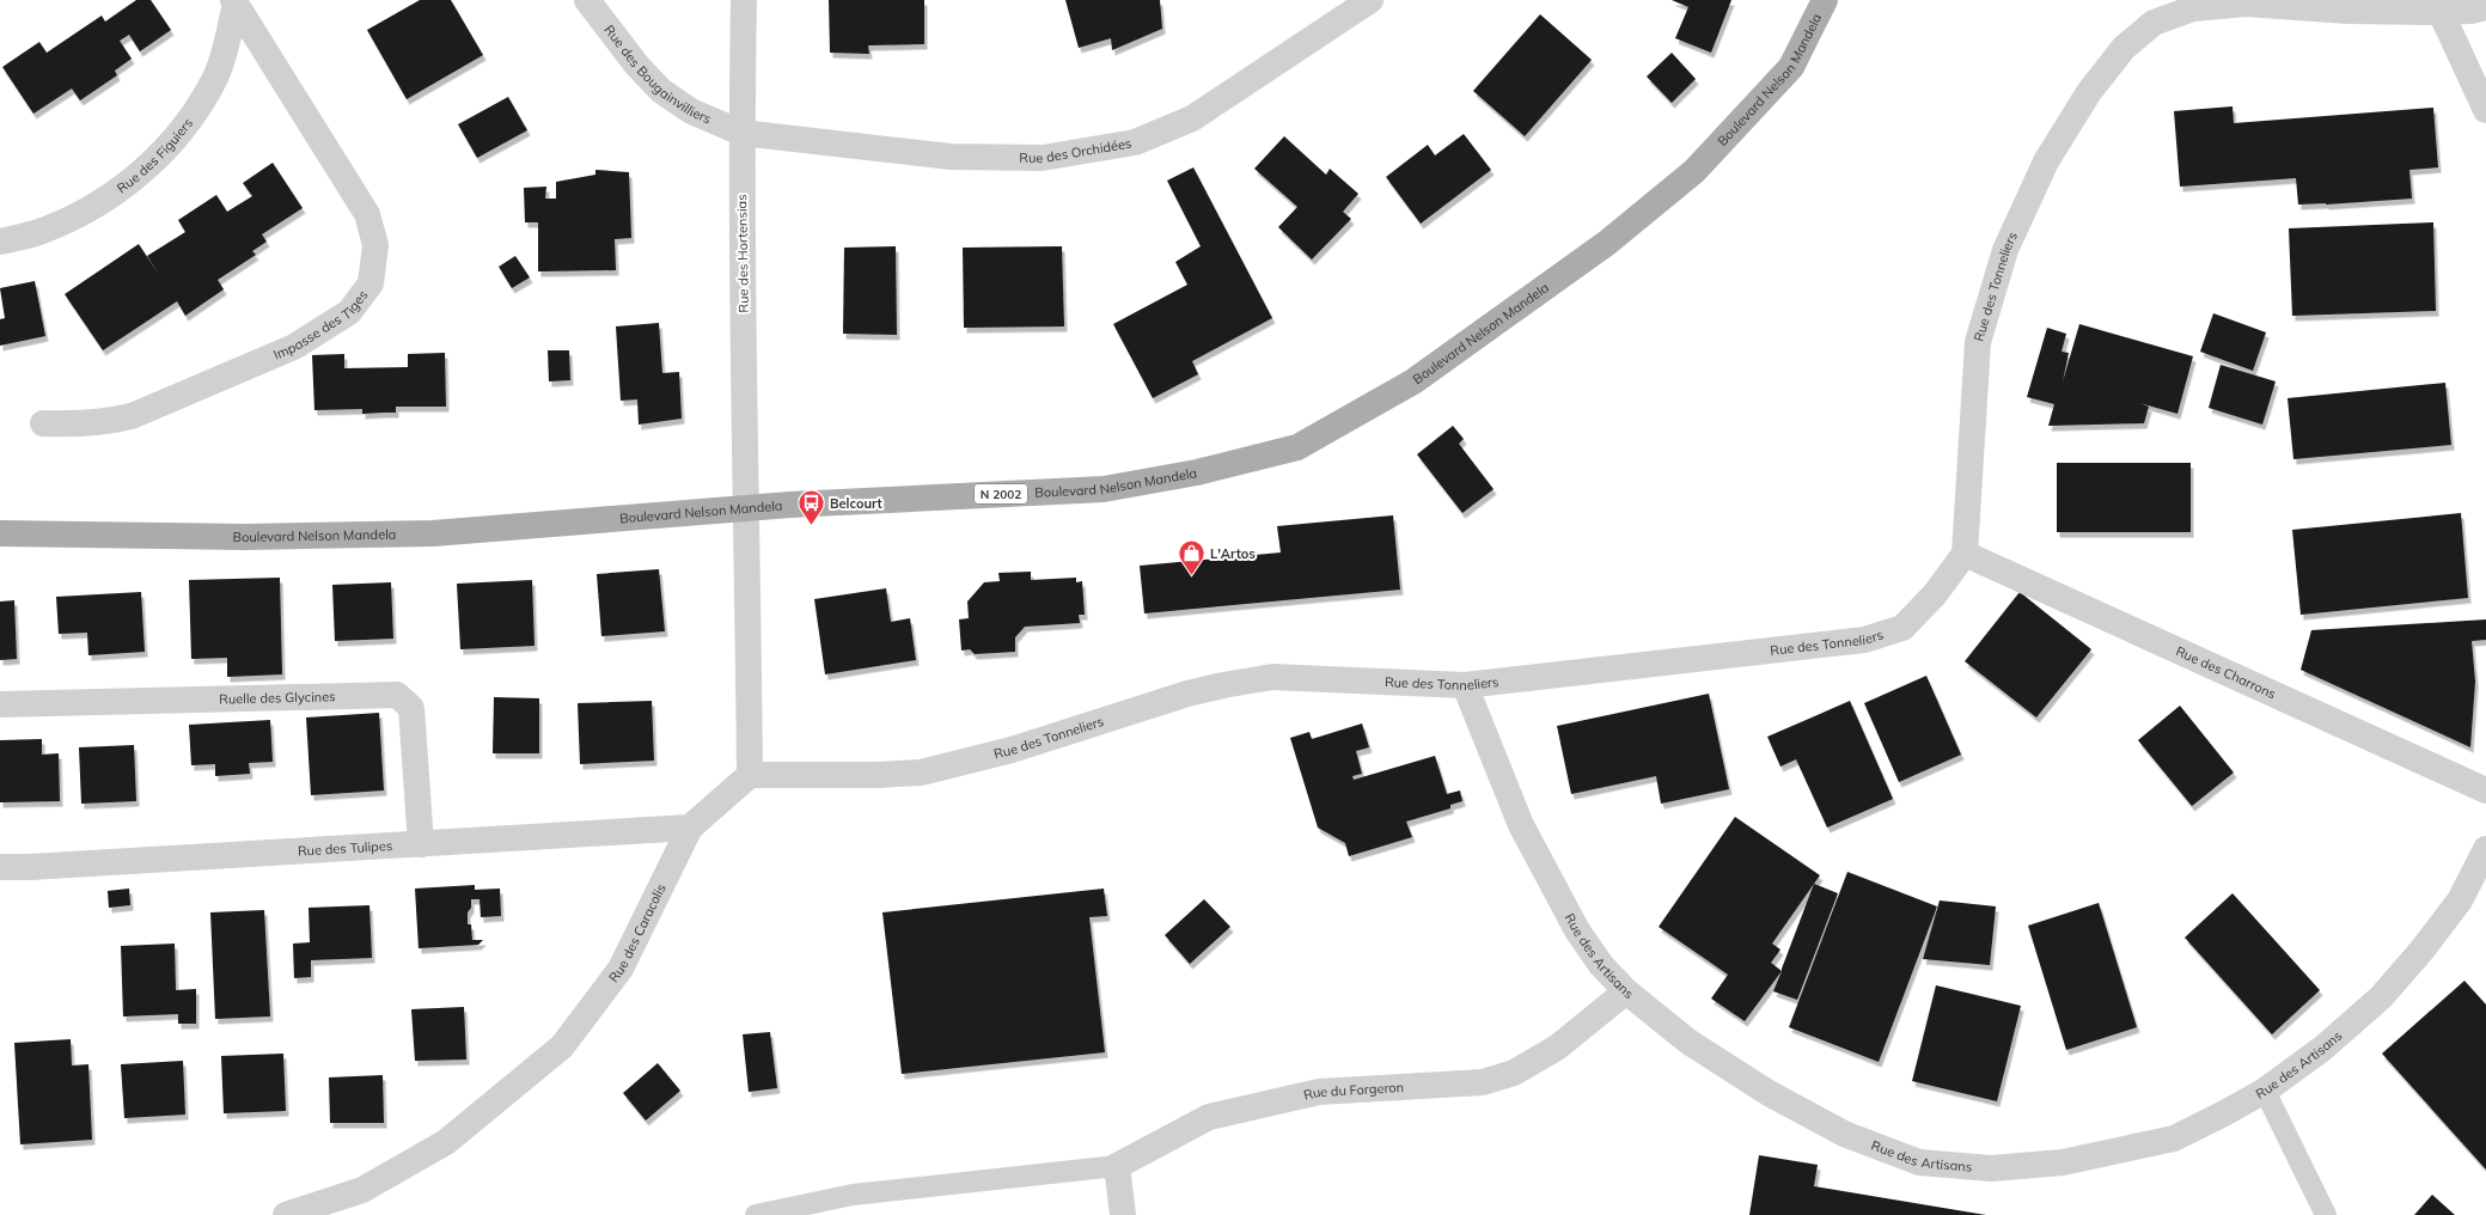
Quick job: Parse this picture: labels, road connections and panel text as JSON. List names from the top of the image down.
{
  "streets": {
    "main road": ["Boulevard Nelson Mandela", "N 2002"],
    "street": [
      "Rue des Bougainvilliers",
      "Rue des Orchidées",
      "Rue des Figuiers",
      "Rue des Hortensias",
      "Rue des Tonneliers",
      "Impasse des Tiges",
      "Rue des Charrons",
      "Ruelle des Glycines",
      "Rue des Tulipes",
      "Rue des Caracolis",
      "Rue des Artisans",
      "Rue du Forgeron"
    ]
  },
  "crossings": [
    ["Rue des Bougainvilliers", "Rue des Orchidées"],
    ["Rue des Bougainvilliers", "Rue des Hortensias"],
    ["Boulevard Nelson Mandela", "Rue des Hortensias"],
    ["Rue des Orchidées", "Rue des Hortensias"],
    ["Rue des Figuiers", "Impasse des Tiges"],
    ["Rue des Tonneliers", "Rue des Charrons"],
    ["Rue des Tonneliers", "Rue des Caracolis"],
    ["Rue des Tonneliers", "Rue des Artisans"],
    ["Ruelle des Glycines", "Rue des Tulipes"],
    ["Rue des Tulipes", "Rue des Caracolis"],
    ["Rue des Artisans", "Rue du Forgeron"]
  ],
  "places": {
    "bus stop": ["Belcourt"],
    "shop": ["L'Artos"]
  }
}
